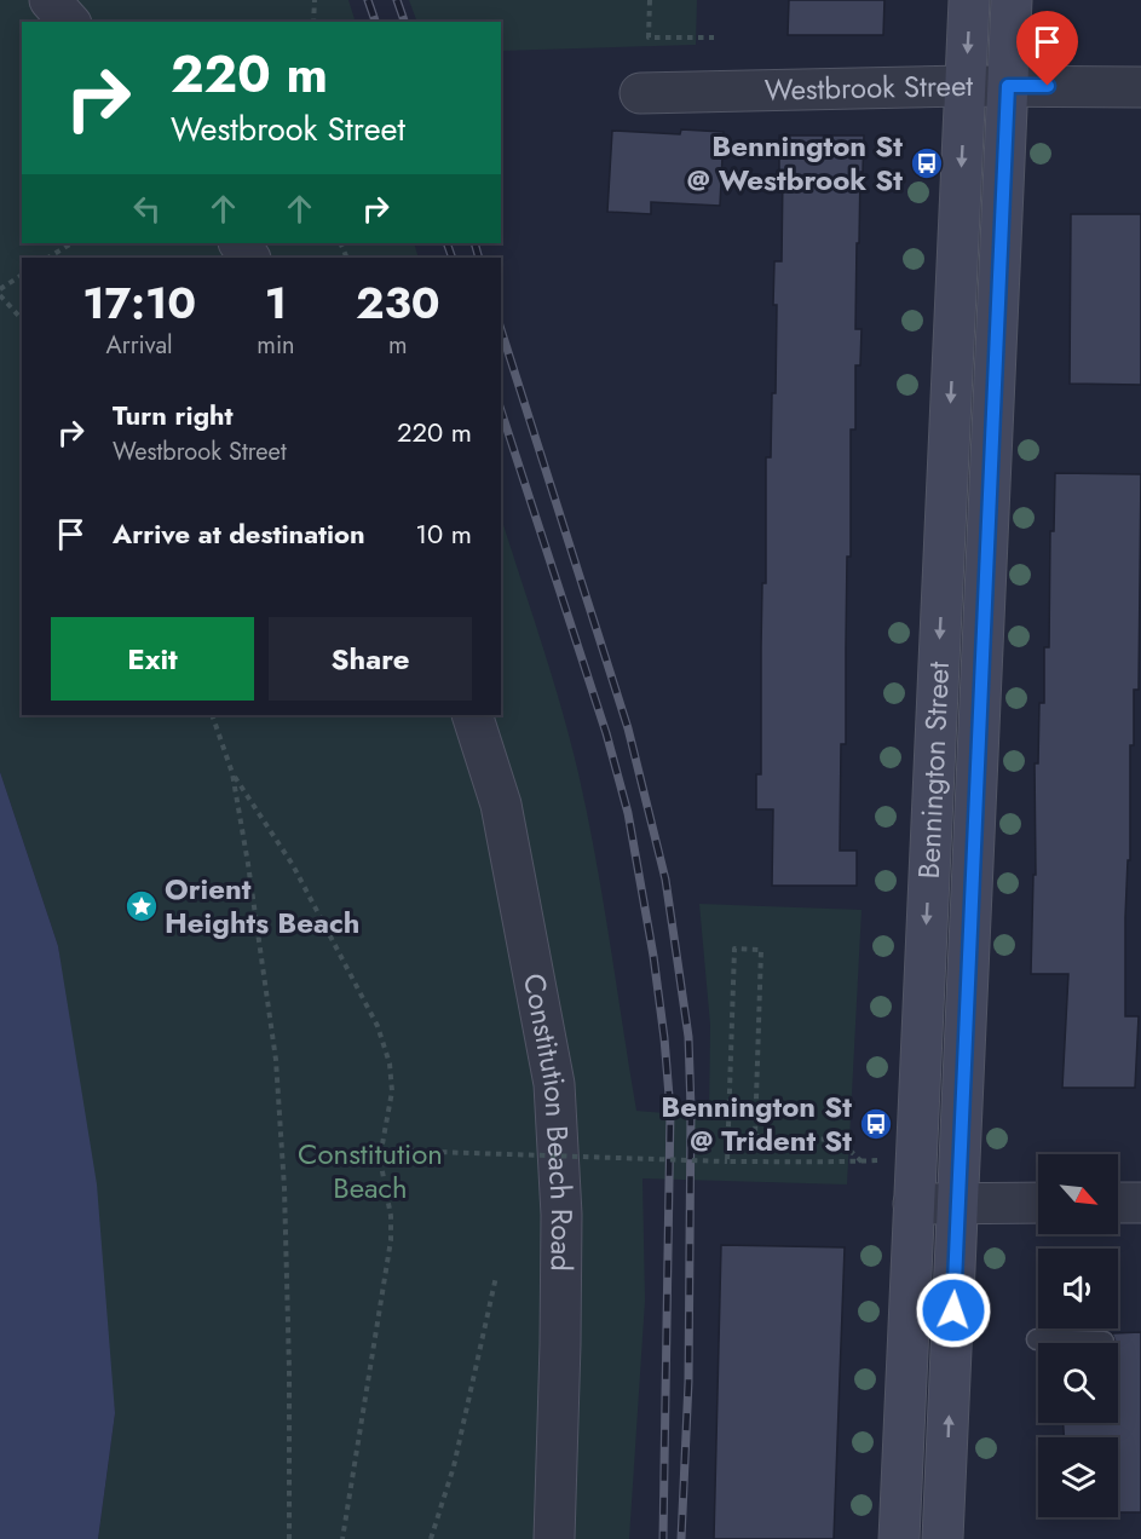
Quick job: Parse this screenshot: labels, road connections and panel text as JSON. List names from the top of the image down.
{
  "streets": {
    "main road": ["Bennington Street"],
    "street": ["Westbrook Street", "Constitution Beach Road"]
  },
  "crossings": [
    ["Westbrook Street", "Bennington Street"]
  ],
  "parks": ["Constitution Beach"],
  "places": {
    "bus stop": ["Bennington St @ Westbrook St", "Bennington St @ Trident St"],
    "place": ["Orient Heights Beach"]
  },
  "north": "bottom right",
  "page": {
    "turn": ["220 m", "Westbrook Street"],
    "eta": [
      "17:10",
      "Arrival",
      "1",
      "min",
      "230",
      "m"
    ],
    "list": [
      {
        "name": "Turn right",
        "note": "Westbrook Street",
        "value": "220 m"
      },
      {
        "name": "Arrive at destination",
        "value": "10 m"
      }
    ],
    "buttons": ["Exit", "Share"]
  }
}
